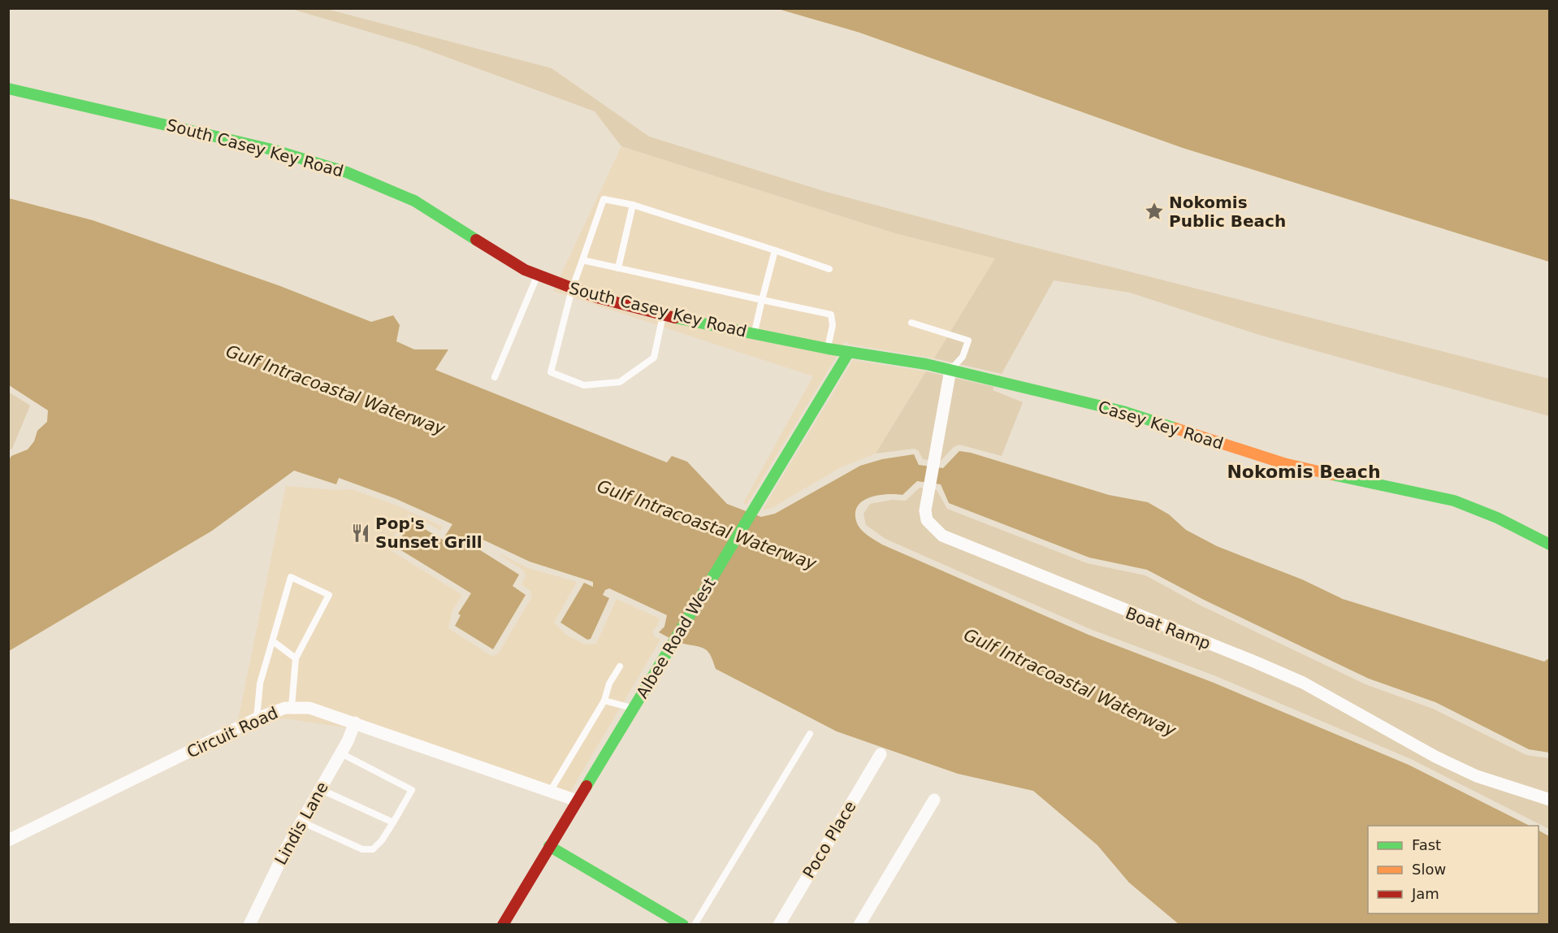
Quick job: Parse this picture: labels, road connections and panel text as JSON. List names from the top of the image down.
{
  "streets": {
    "street": [
      "South Casey Key Road",
      "Casey Key Road",
      "Boat Ramp",
      "Albee Road West",
      "Circuit Road",
      "Lindis Lane",
      "Poco Place"
    ]
  },
  "crossings": [
    ["South Casey Key Road", "Casey Key Road"],
    ["South Casey Key Road", "Albee Road West"],
    ["Casey Key Road", "Boat Ramp"],
    ["Casey Key Road", "Albee Road West"],
    ["Albee Road West", "Circuit Road"],
    ["Circuit Road", "Lindis Lane"]
  ],
  "districts": ["Nokomis Beach"],
  "water": ["Gulf Intracoastal Waterway"],
  "places": {
    "place": ["Nokomis Public Beach"],
    "restaurant": ["Pop's Sunset Grill"]
  },
  "legend": ["Fast", "Slow", "Jam"]
}
